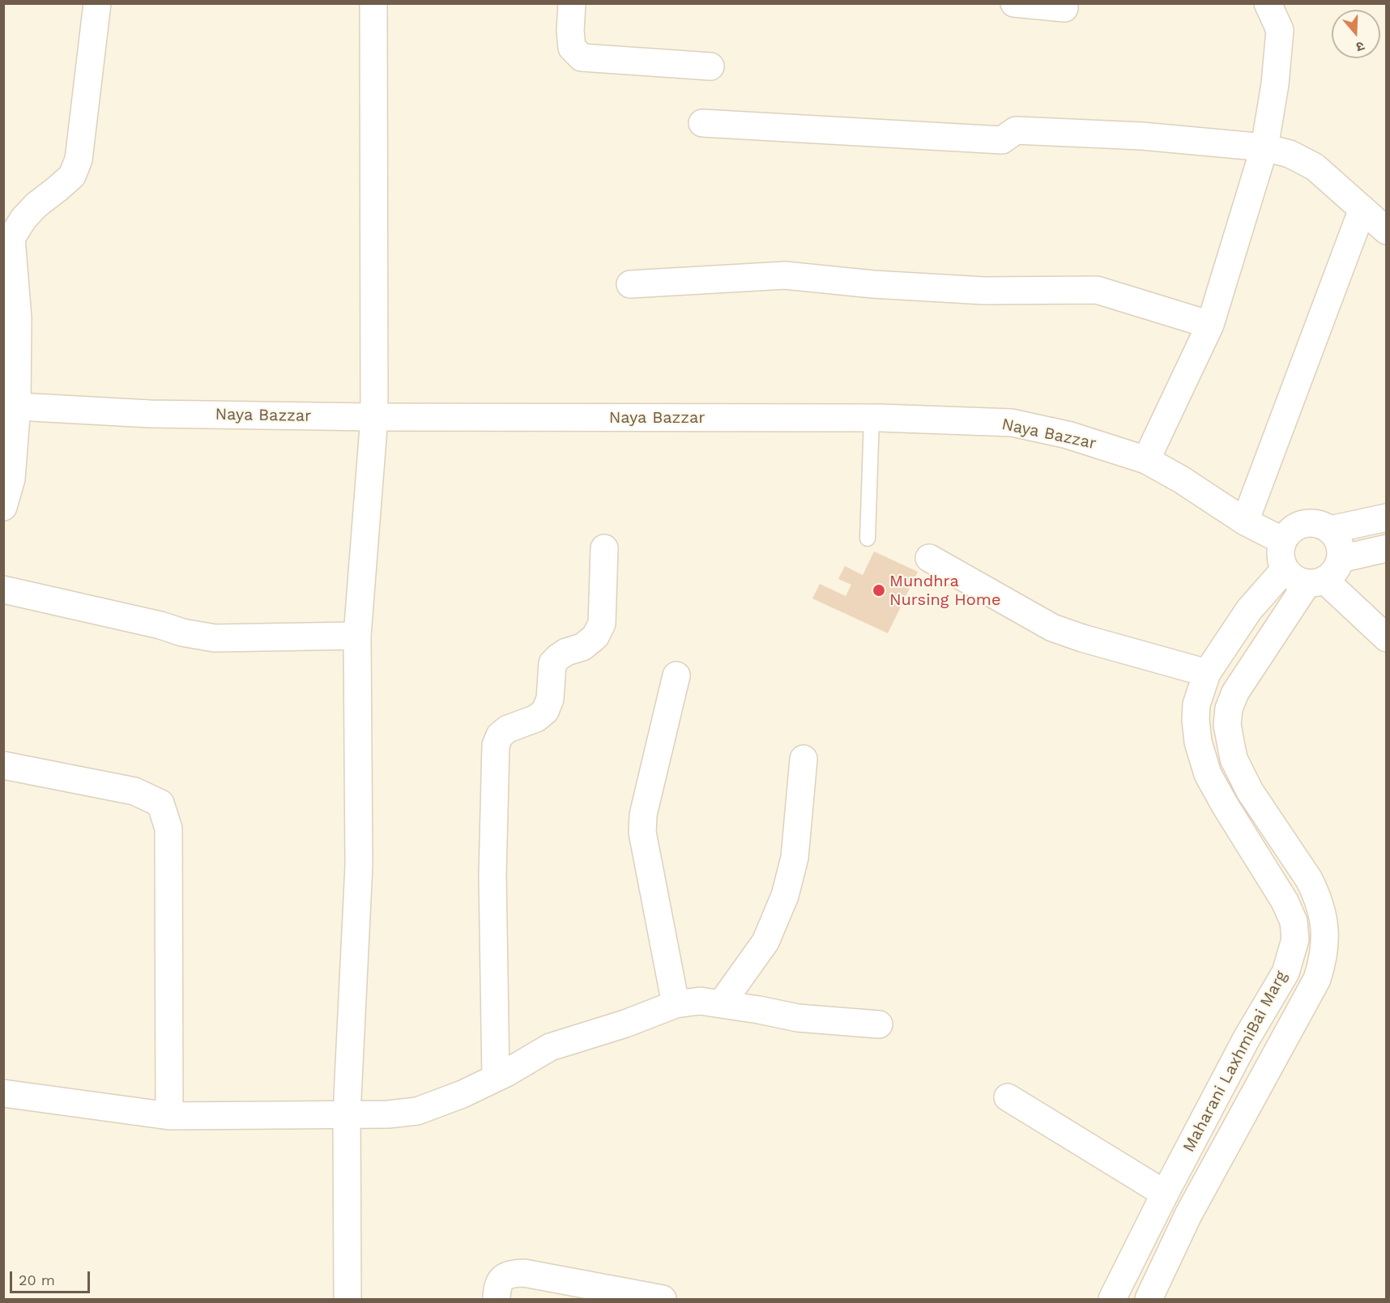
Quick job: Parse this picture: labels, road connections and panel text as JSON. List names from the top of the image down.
{
  "streets": {
    "street": ["Naya Bazzar", "Maharani LaxhmiBai Marg"]
  },
  "crossings": [
    ["Naya Bazzar", "Maharani LaxhmiBai Marg"]
  ],
  "places": ["Mundhra Nursing Home"],
  "scale_bar": "20 m",
  "north": "bottom"
}
